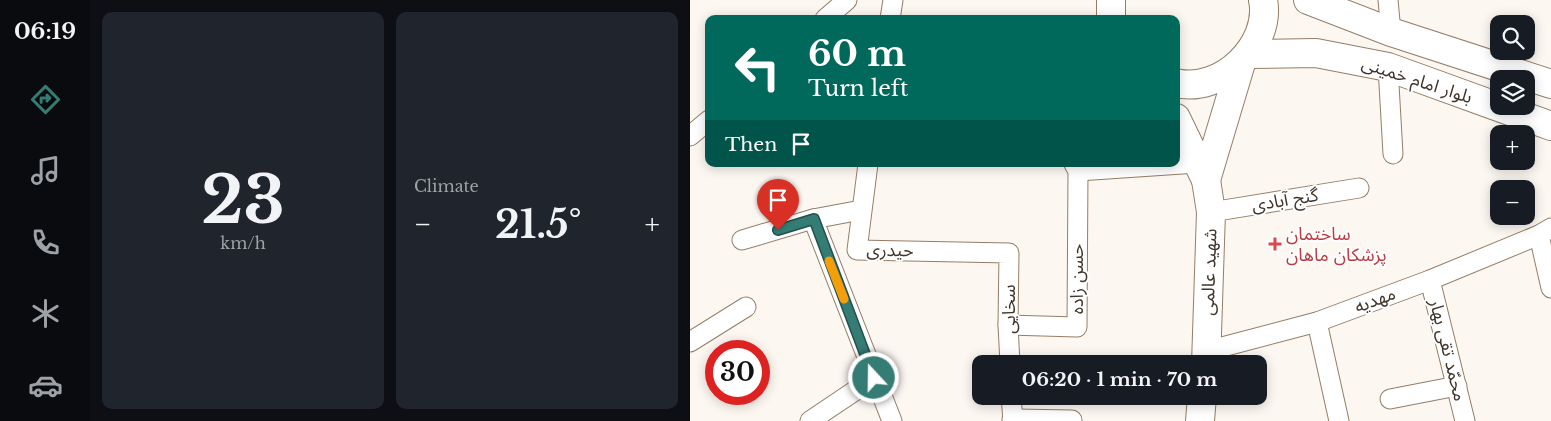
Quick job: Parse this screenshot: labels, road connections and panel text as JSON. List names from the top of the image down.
{
  "streets": {
    "main road": ["بلوار امام خمینی", "شهید عالمی"],
    "street": [
      "گنج آبادی",
      "حیدری",
      "حسن زاده",
      "مهدیه",
      "سخایی",
      "محمّد تقی بهار"
    ]
  },
  "crossings": [
    ["بلوار امام خمینی", "شهید عالمی"],
    ["گنج آبادی", "شهید عالمی"],
    ["حیدری", "سخایی"],
    ["حسن زاده", "سخایی"],
    ["مهدیه", "محمّد تقی بهار"]
  ],
  "places": {
    "health": ["ساختمان پزشکان ماهان"]
  },
  "page": {
    "tabs": "06:19",
    "tile": [
      ["23", "km/h"],
      "Climate"
    ],
    "map_buttons": ["+", "−"],
    "turn": ["60 m", "Turn left"],
    "then": "Then",
    "heat": ["−", "21.5°", "+"],
    "limit": "30",
    "trip": "06:20 · 1 min · 70 m"
  }
}
